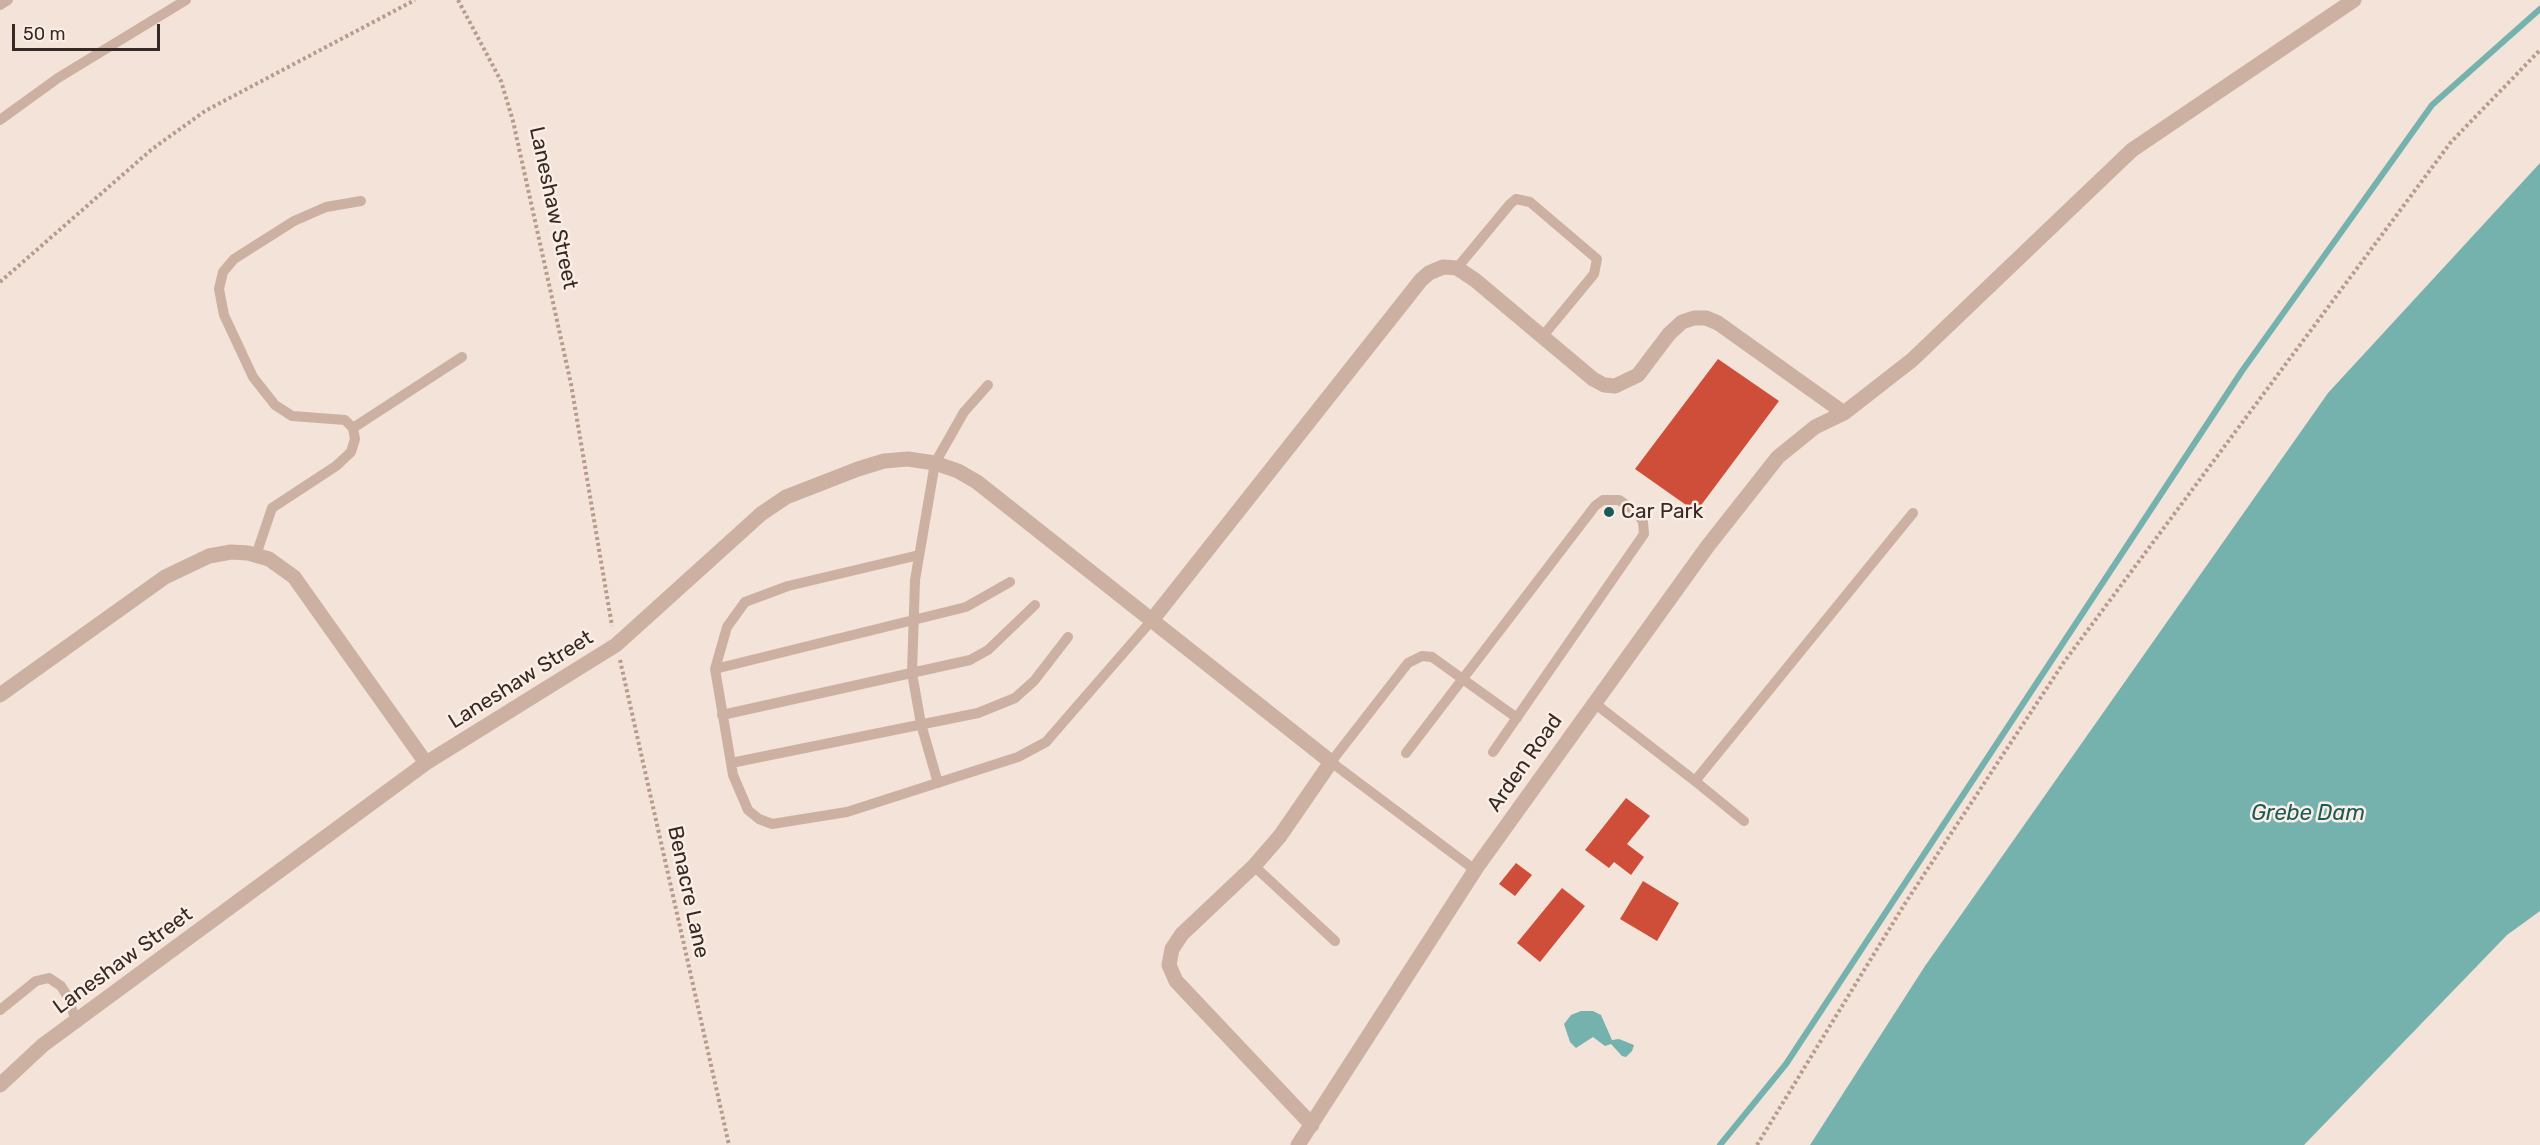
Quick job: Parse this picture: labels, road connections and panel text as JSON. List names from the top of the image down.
{
  "streets": {
    "street": ["Laneshaw Street", "Arden Road"],
    "path": ["Benacre Lane"]
  },
  "crossings": [
    ["Laneshaw Street", "Benacre Lane"]
  ],
  "water": ["Grebe Dam"],
  "places": ["Car Park"],
  "scale_bar": "50 m"
}
